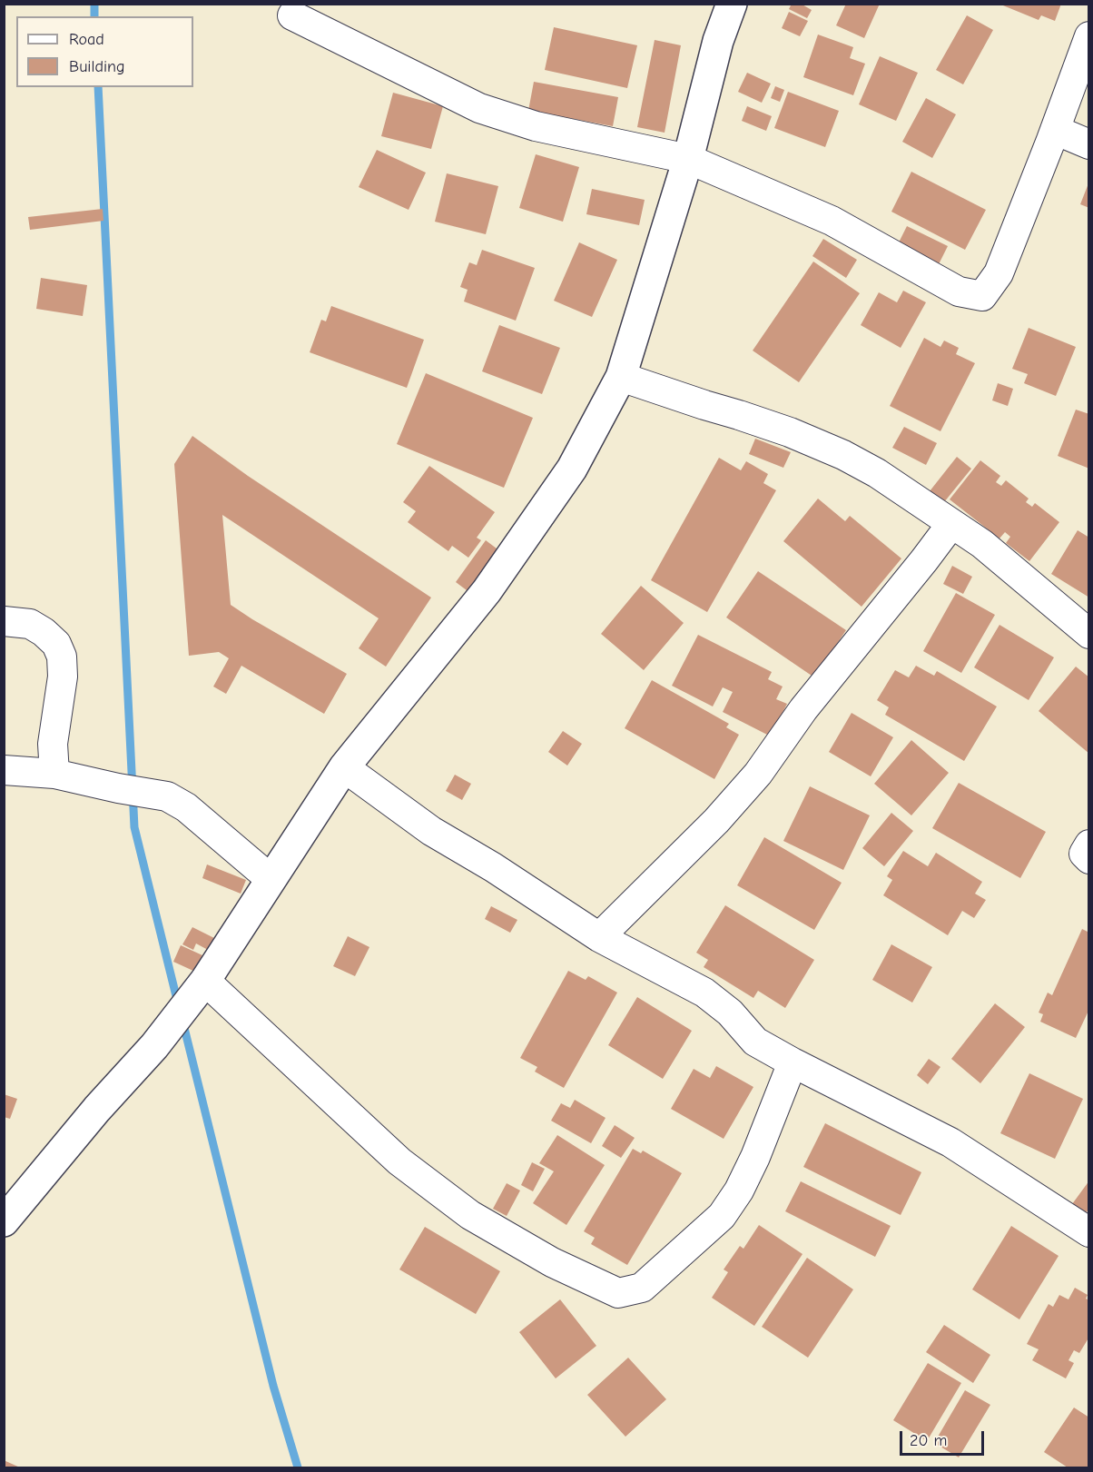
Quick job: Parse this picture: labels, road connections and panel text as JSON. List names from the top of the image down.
{
  "legend": ["Road", "Building"],
  "scale_bar": "20 m"
}
